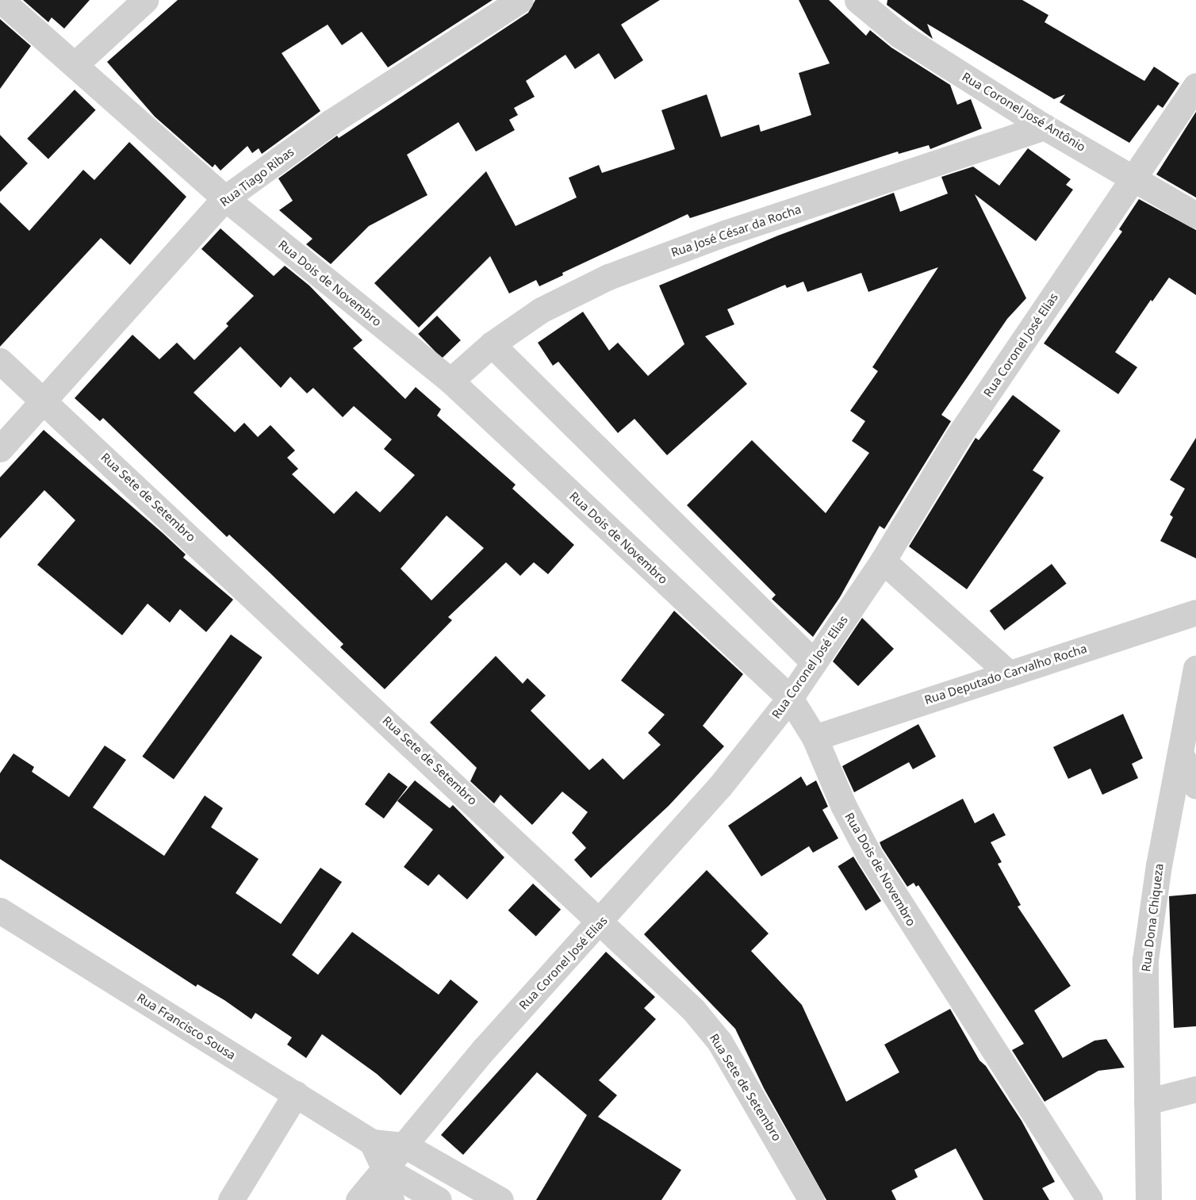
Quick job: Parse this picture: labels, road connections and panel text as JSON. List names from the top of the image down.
{
  "streets": {
    "street": [
      "Rua Coronel José Antônio",
      "Rua Tiago Ribas",
      "Rua José César da Rocha",
      "Rua Dois de Novembro",
      "Rua Coronel José Elias",
      "Rua Sete de Setembro",
      "Rua Deputado Carvalho Rocha",
      "Rua Dona Chiqueza",
      "Rua Francisco Sousa"
    ]
  },
  "crossings": [
    ["Rua Coronel José Antônio", "Rua José César da Rocha"],
    ["Rua Coronel José Antônio", "Rua Coronel José Elias"],
    ["Rua Tiago Ribas", "Rua Dois de Novembro"],
    ["Rua Tiago Ribas", "Rua Sete de Setembro"],
    ["Rua José César da Rocha", "Rua Dois de Novembro"],
    ["Rua Dois de Novembro", "Rua Coronel José Elias"],
    ["Rua Dois de Novembro", "Rua Deputado Carvalho Rocha"],
    ["Rua Coronel José Elias", "Rua Sete de Setembro"],
    ["Rua Coronel José Elias", "Rua Francisco Sousa"]
  ]
}
